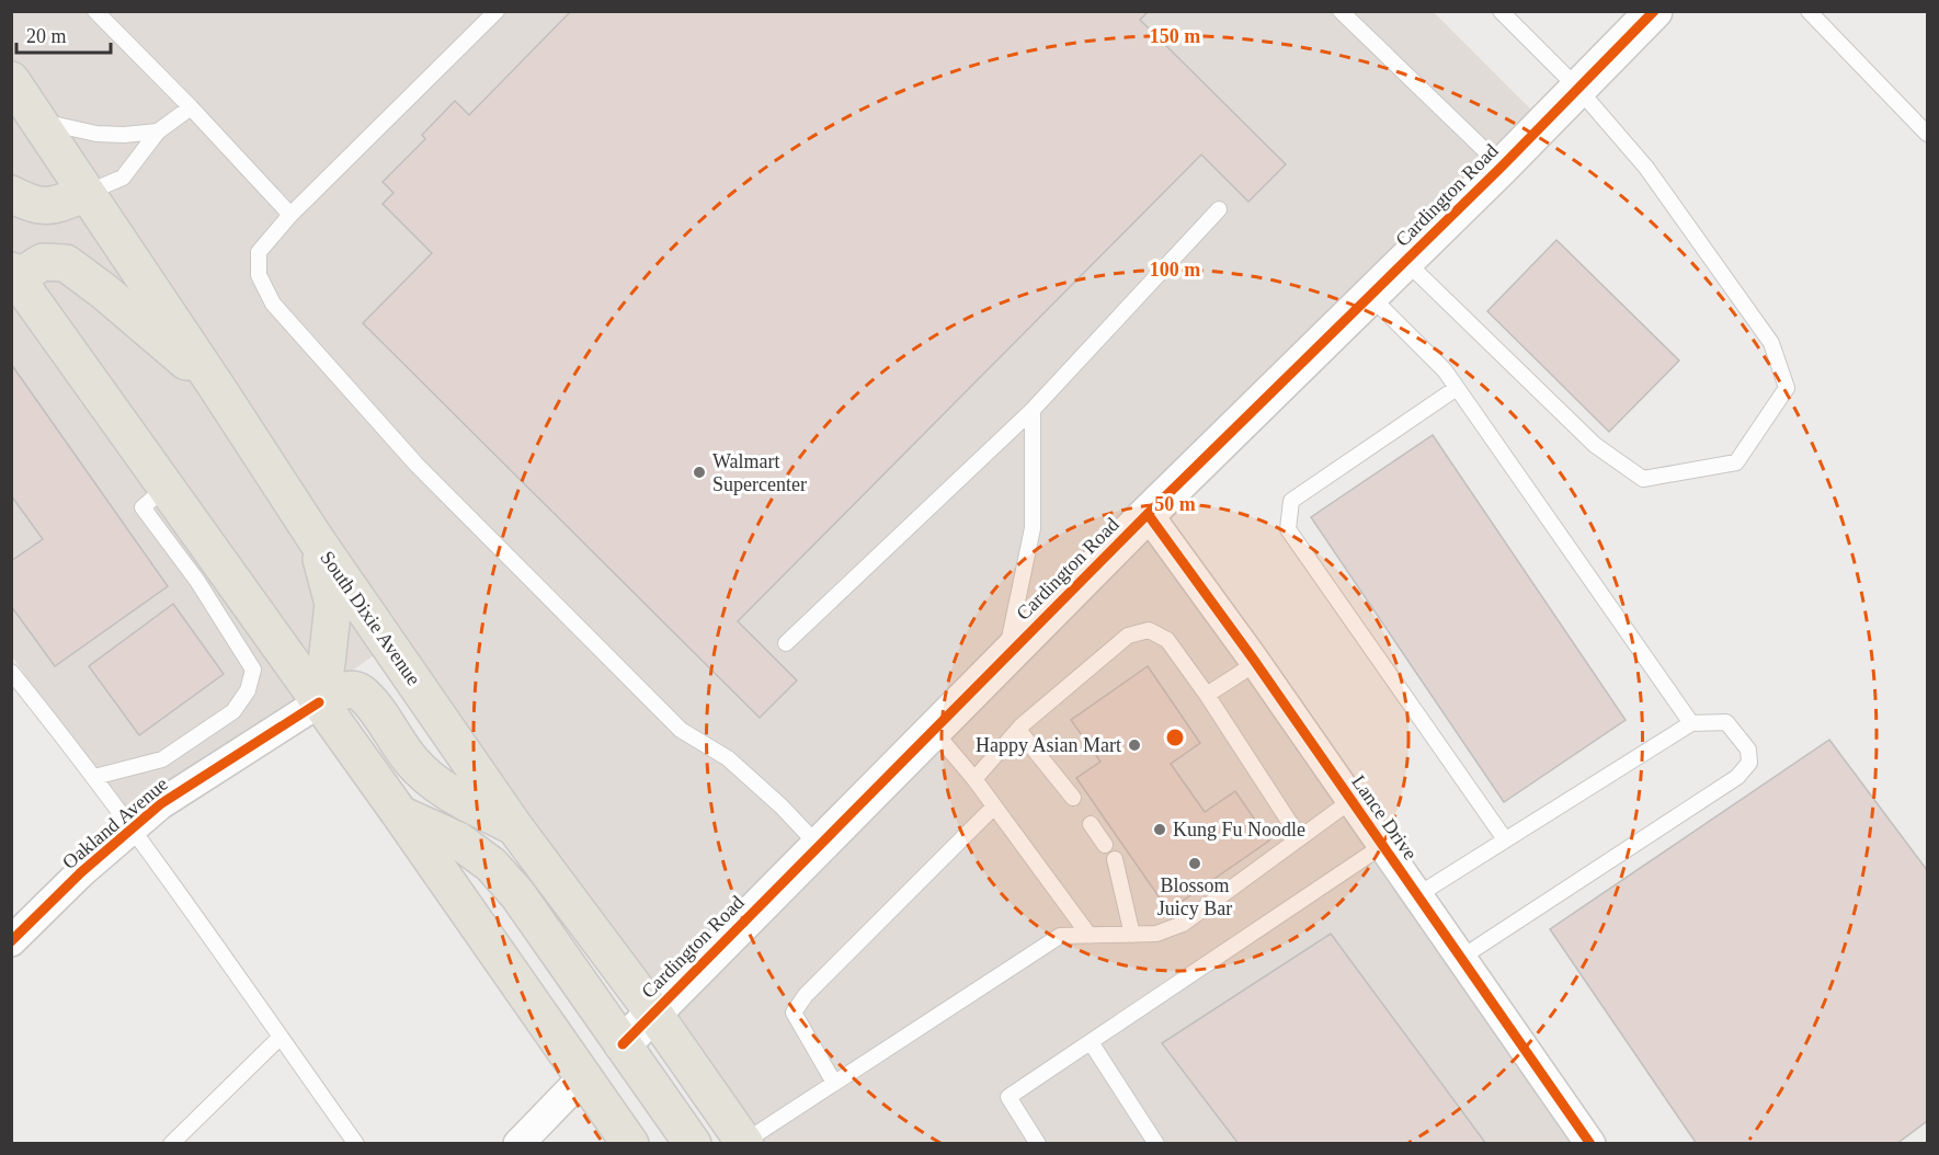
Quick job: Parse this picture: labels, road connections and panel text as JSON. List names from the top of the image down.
{
  "streets": {
    "main road": ["South Dixie Avenue"],
    "street": ["Cardington Road", "Lance Drive", "Oakland Avenue"]
  },
  "crossings": [
    ["Cardington Road", "South Dixie Avenue"],
    ["Cardington Road", "Lance Drive"]
  ],
  "places": [
    "Walmart Supercenter",
    "Happy Asian Mart",
    "Kung Fu Noodle",
    "Blossom Juicy Bar"
  ],
  "scale_bar": "20 m",
  "rings": ["150 m", "100 m", "50 m"]
}
